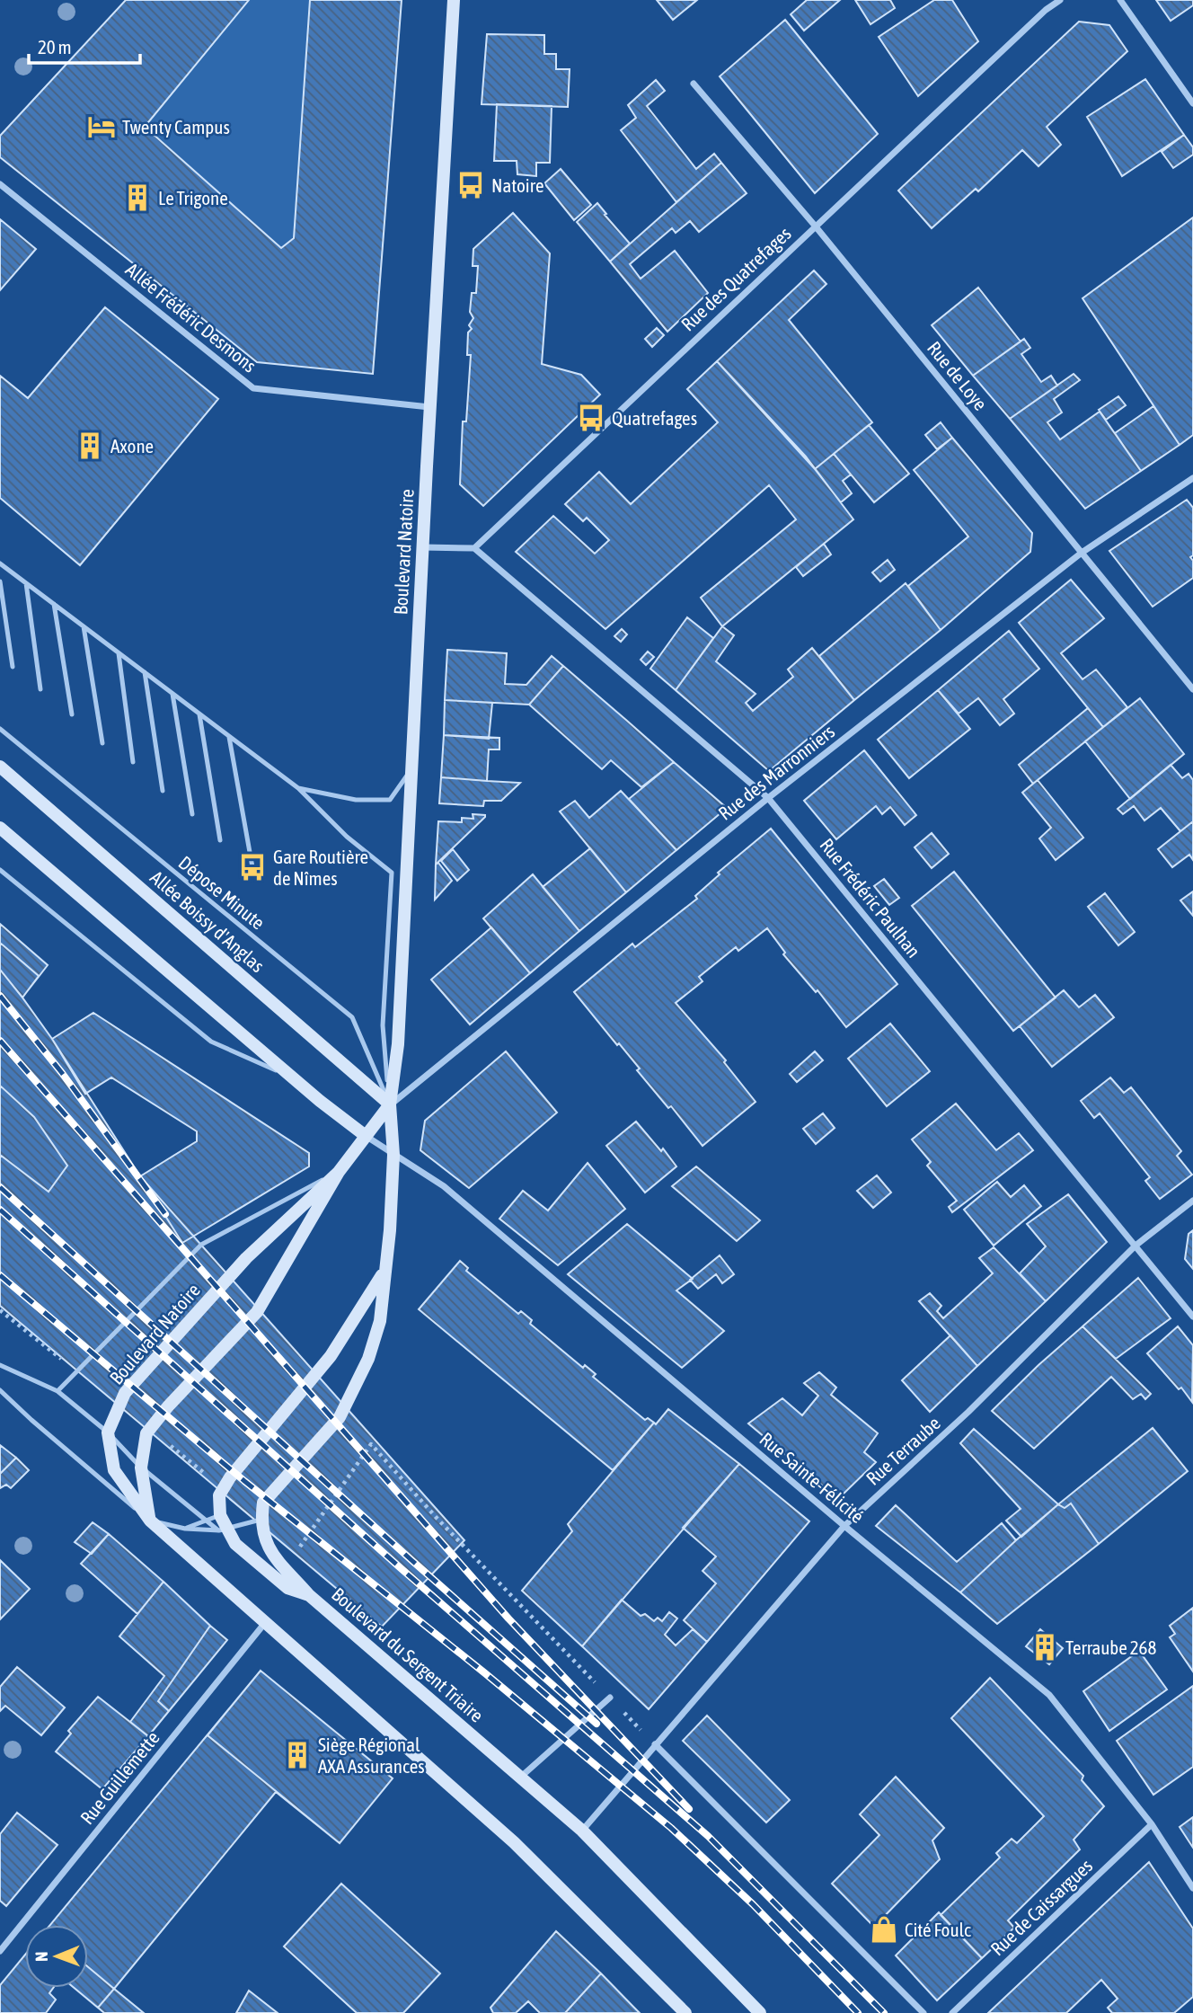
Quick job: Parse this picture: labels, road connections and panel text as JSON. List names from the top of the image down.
{
  "streets": {
    "main road": ["Boulevard Natoire", "Allée Boissy d'Anglas", "Boulevard du Sergent Triaire"],
    "street": [
      "Rue des Quatrefages",
      "Allée Frédéric Desmons",
      "Rue de Loye",
      "Rue des Marronniers",
      "Rue Frédéric Paulhan",
      "Rue Terraube",
      "Rue Sainte-Félicité",
      "Rue Guillemette",
      "Rue de Caissargues"
    ],
    "lane": ["Dépose Minute"]
  },
  "crossings": [
    ["Rue des Quatrefages", "Rue de Loye"],
    ["Rue des Quatrefages", "Rue Frédéric Paulhan"],
    ["Allée Frédéric Desmons", "Boulevard Natoire"],
    ["Rue de Loye", "Rue des Marronniers"],
    ["Boulevard Natoire", "Rue des Marronniers"],
    ["Boulevard Natoire", "Dépose Minute"],
    ["Boulevard Natoire", "Allée Boissy d'Anglas"],
    ["Boulevard Natoire", "Rue Sainte-Félicité"],
    ["Rue des Marronniers", "Dépose Minute"],
    ["Rue des Marronniers", "Rue Frédéric Paulhan"],
    ["Rue des Marronniers", "Allée Boissy d'Anglas"],
    ["Dépose Minute", "Allée Boissy d'Anglas"],
    ["Rue Frédéric Paulhan", "Rue Terraube"],
    ["Rue Terraube", "Rue Sainte-Félicité"],
    ["Rue Terraube", "Boulevard du Sergent Triaire"],
    ["Rue Sainte-Félicité", "Rue de Caissargues"]
  ],
  "places": {
    "hotel": ["Twenty Campus"],
    "bus stop": ["Natoire", "Quatrefages", "Gare Routière de Nîmes"],
    "building": [
      "Le Trigone",
      "Axone",
      "Terraube 268",
      "Siège Régional AXA Assurances"
    ],
    "shop": ["Cité Foulc"]
  },
  "scale_bar": "20 m",
  "north": "left"
}
